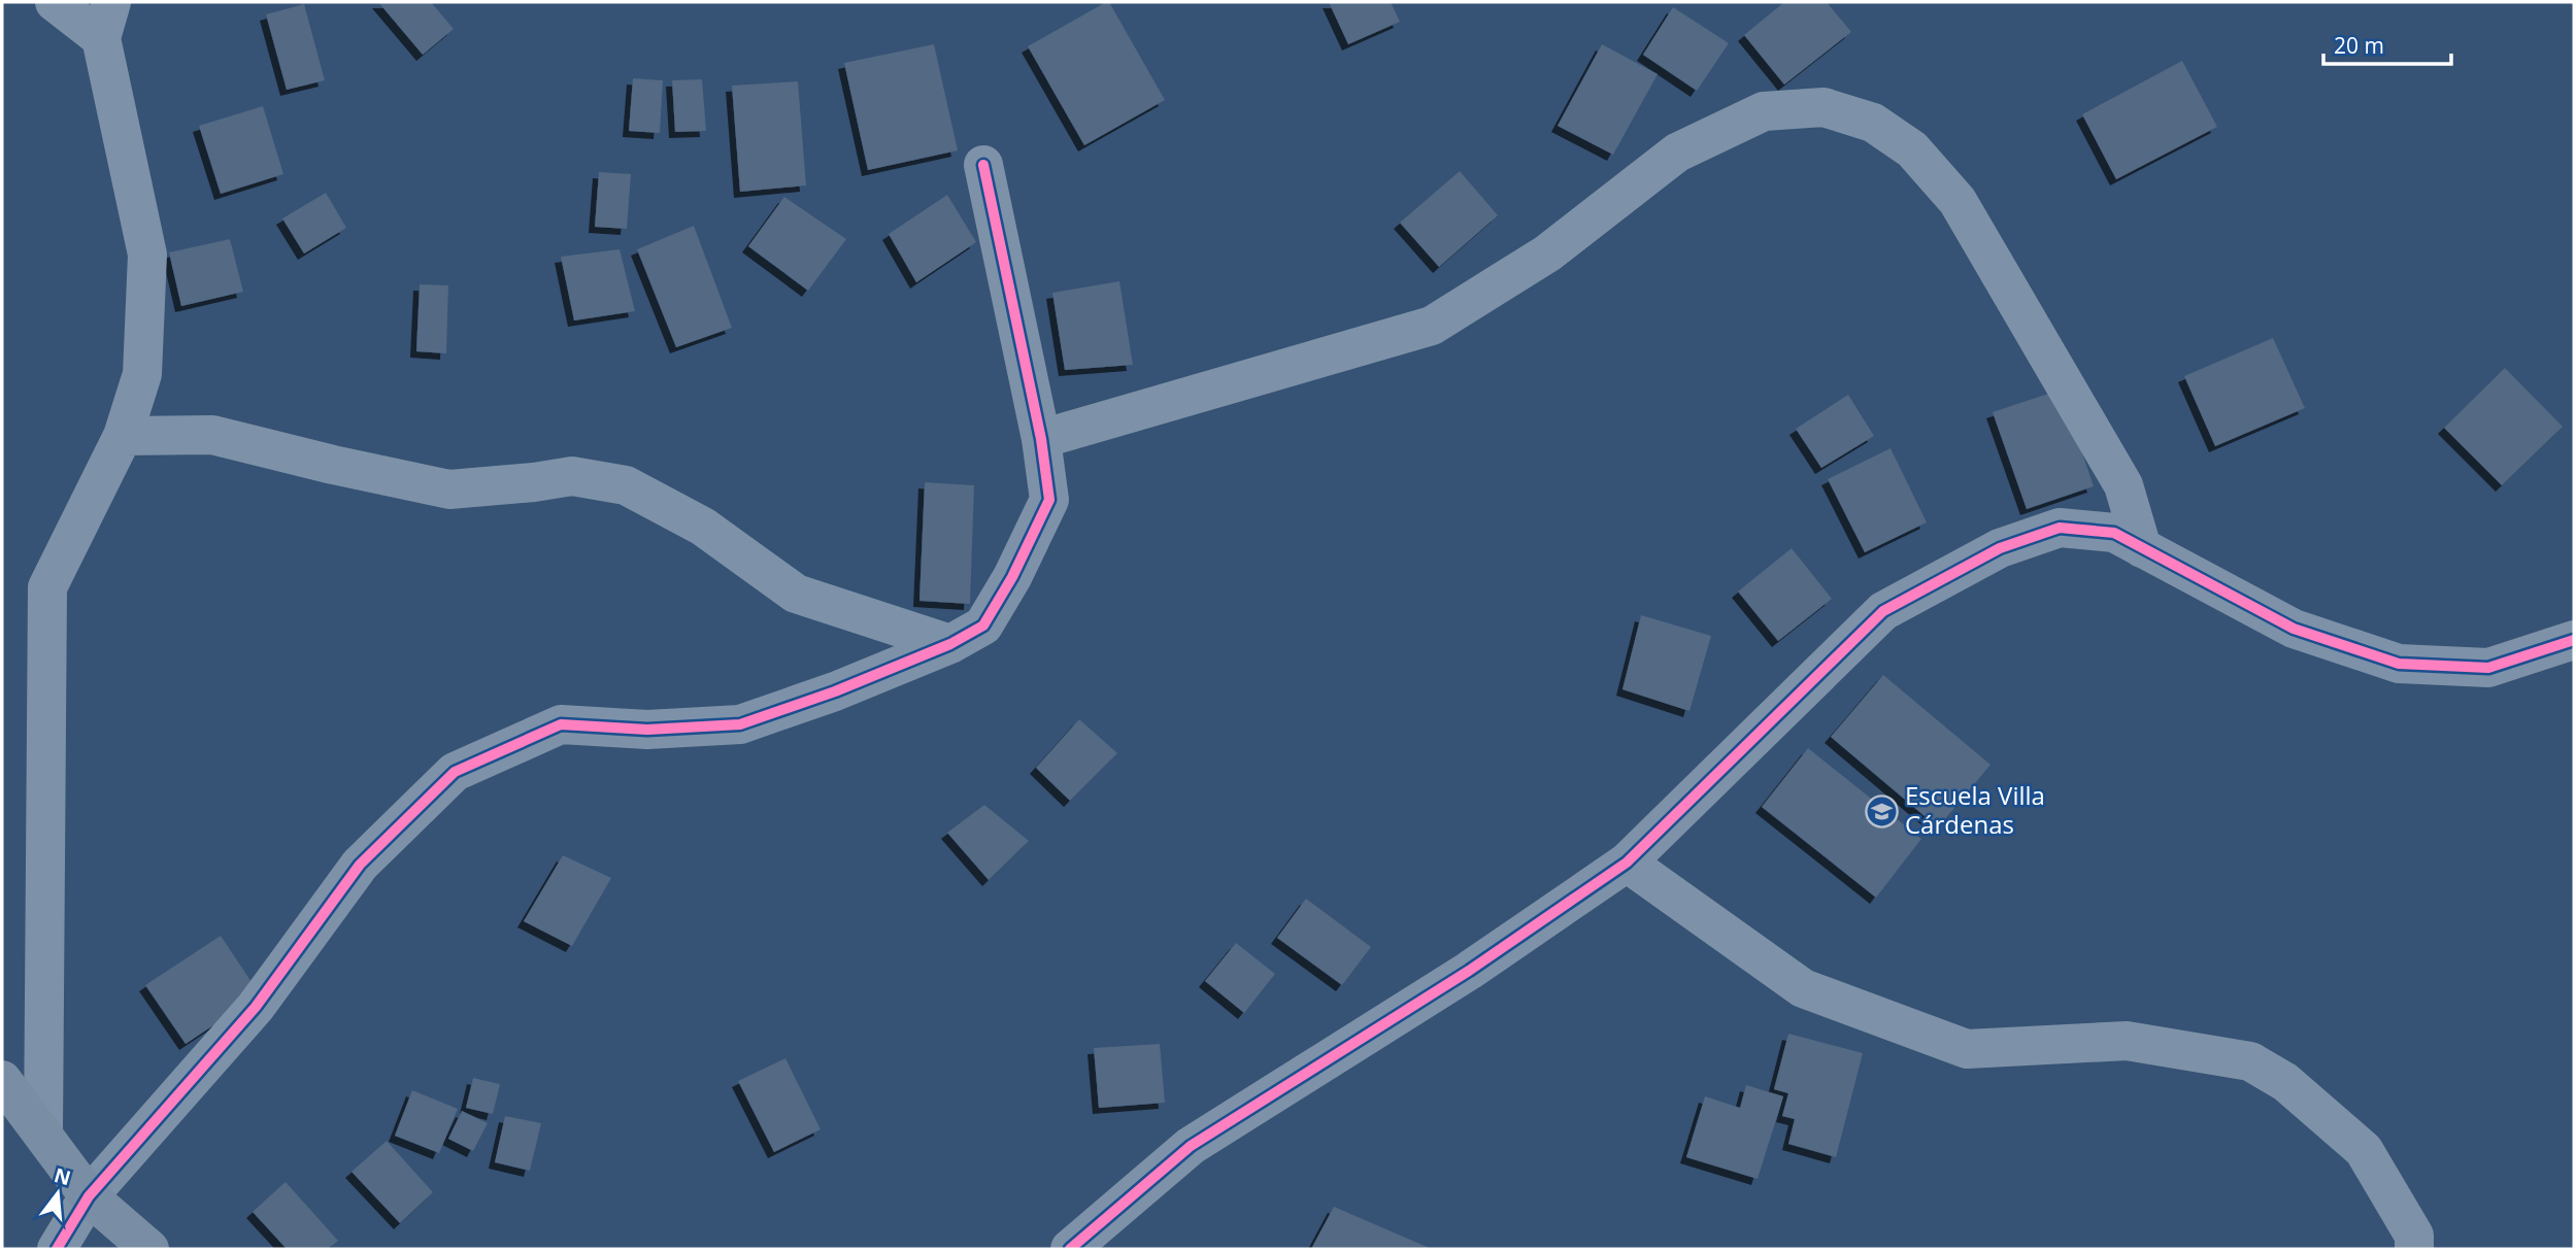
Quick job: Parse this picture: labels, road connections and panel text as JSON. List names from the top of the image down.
{
  "places": {
    "school or university": ["Escuela Villa Cárdenas"]
  },
  "scale_bar": "20 m",
  "north": "top"
}
